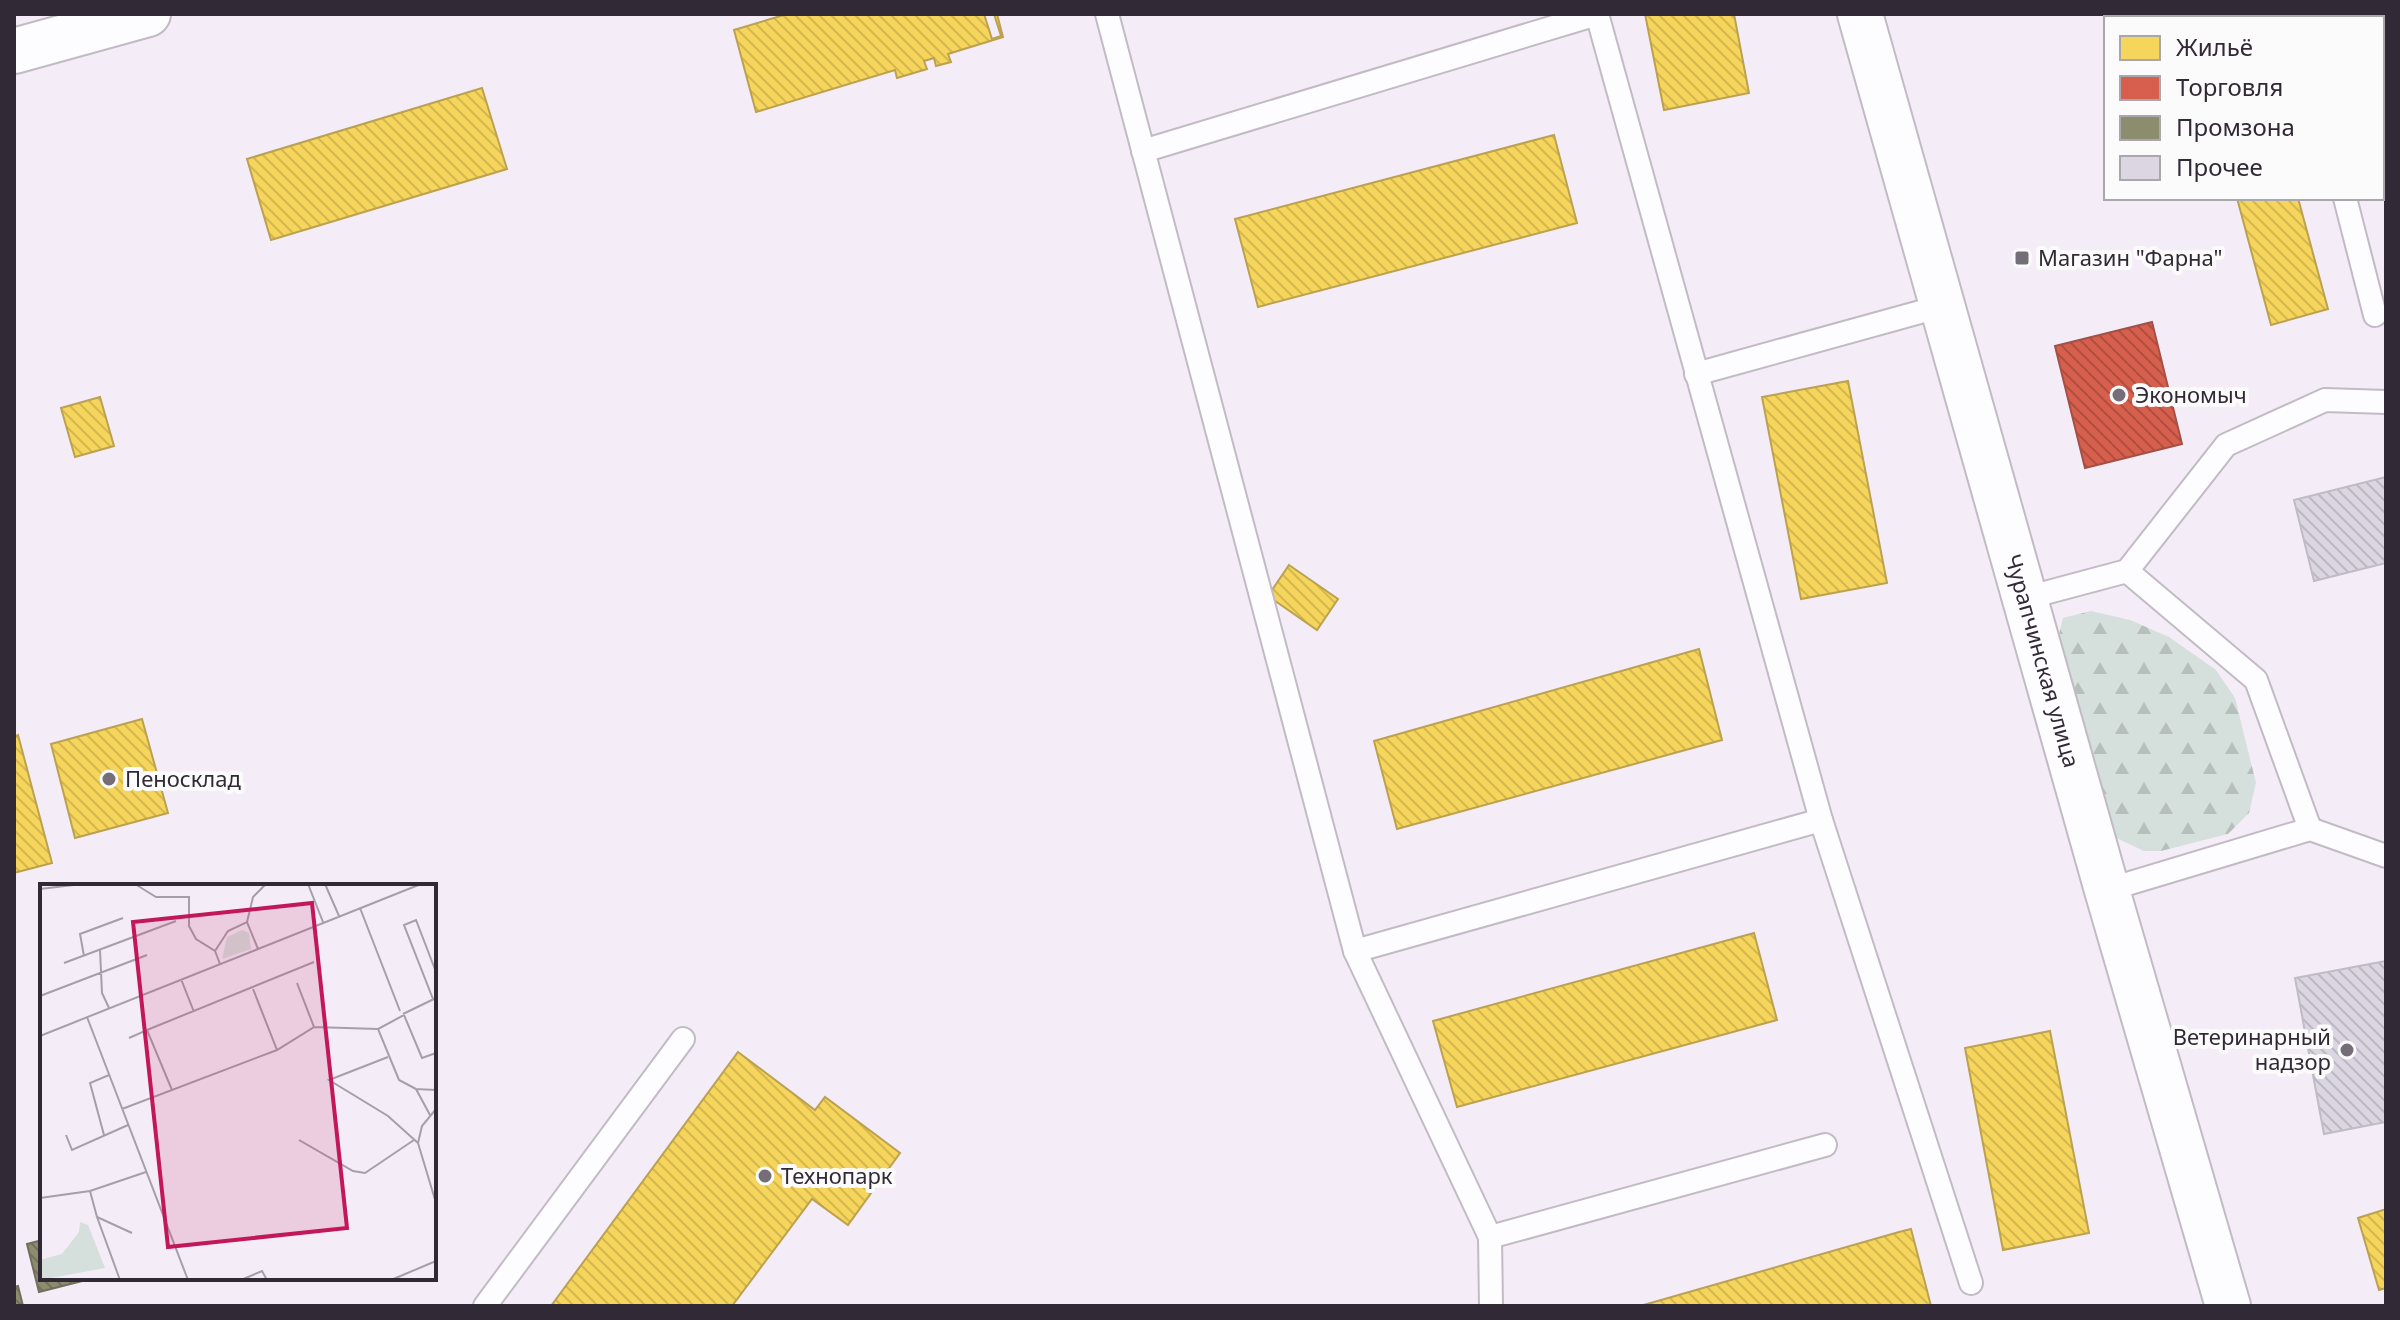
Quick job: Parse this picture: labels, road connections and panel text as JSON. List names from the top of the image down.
{
  "streets": {
    "street": ["Чурапчинская улица"]
  },
  "places": {
    "transit": ["Магазин \"Фарна\""],
    "other": [
      "Экономыч",
      "Пеносклад",
      "Ветеринарный надзор",
      "Технопарк"
    ]
  },
  "legend": [
    "Жильё",
    "Торговля",
    "Промзона",
    "Прочее"
  ]
}
